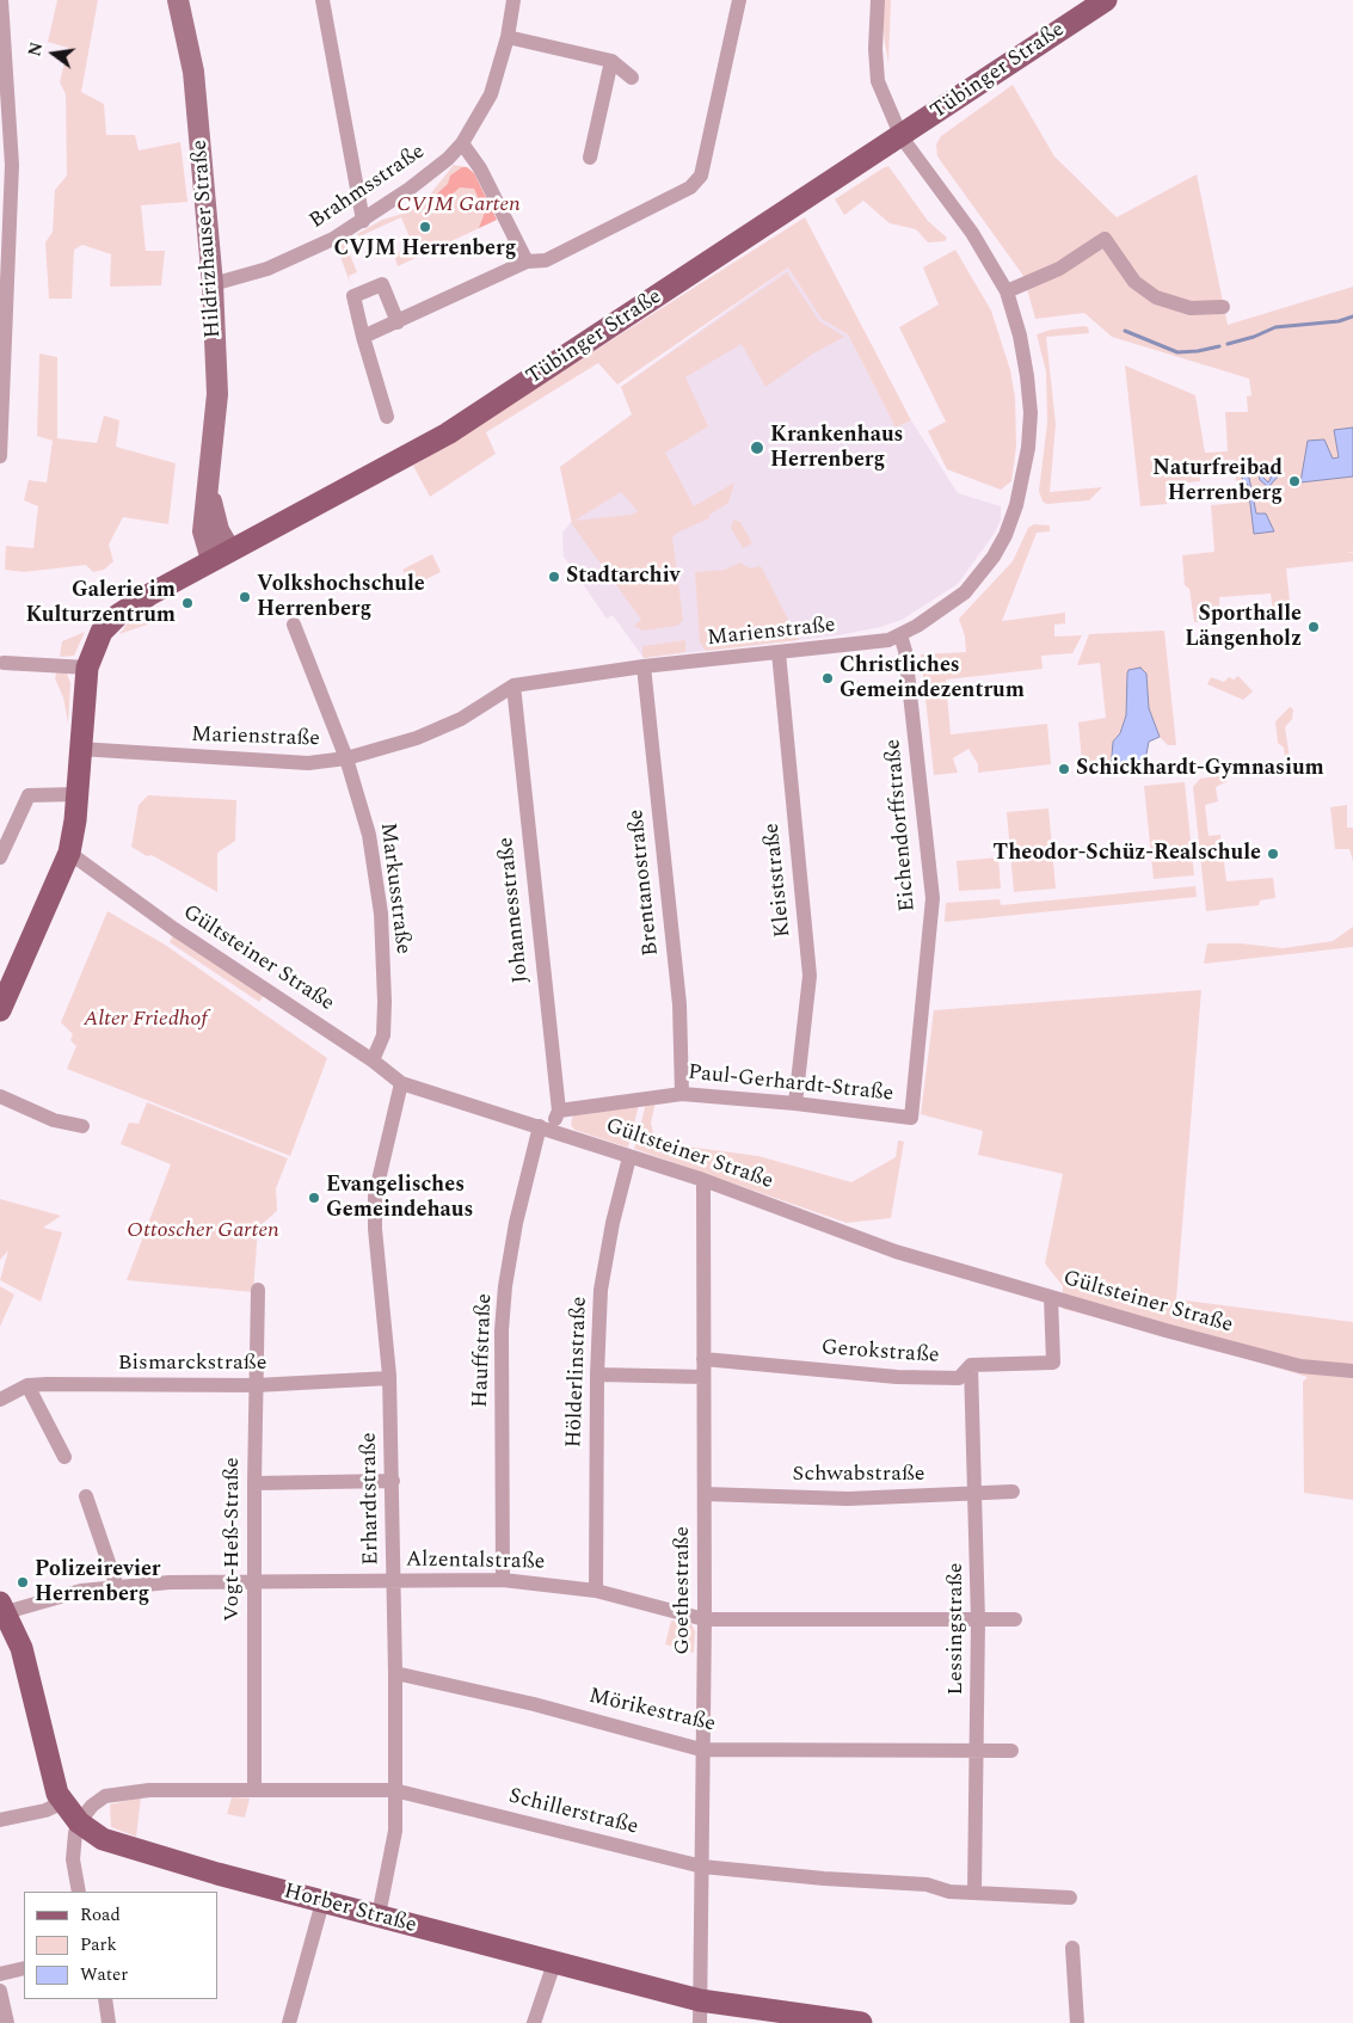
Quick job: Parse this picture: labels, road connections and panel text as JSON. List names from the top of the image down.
{
  "streets": {
    "main road": ["Tübinger Straße", "Hildrizhauser Straße", "Horber Straße"],
    "street": [
      "Brahmsstraße",
      "Marienstraße",
      "Eichendorffstraße",
      "Kleiststraße",
      "Brentanostraße",
      "Markusstraße",
      "Johannesstraße",
      "Gültsteiner Straße",
      "Paul-Gerhardt-Straße",
      "Hauffstraße",
      "Gerokstraße",
      "Bismarckstraße",
      "Hölderlinstraße",
      "Schwabstraße",
      "Erhardtstraße",
      "Vogt-Heß-Straße",
      "Alzentalstraße",
      "Goethestraße",
      "Lessingstraße",
      "Mörikestraße",
      "Schillerstraße"
    ]
  },
  "crossings": [
    ["Tübinger Straße", "Hildrizhauser Straße"],
    ["Tübinger Straße", "Marienstraße"],
    ["Brahmsstraße", "Hildrizhauser Straße"],
    ["Marienstraße", "Eichendorffstraße"],
    ["Marienstraße", "Kleiststraße"],
    ["Marienstraße", "Brentanostraße"],
    ["Marienstraße", "Markusstraße"],
    ["Marienstraße", "Johannesstraße"],
    ["Eichendorffstraße", "Paul-Gerhardt-Straße"],
    ["Kleiststraße", "Paul-Gerhardt-Straße"],
    ["Brentanostraße", "Paul-Gerhardt-Straße"],
    ["Markusstraße", "Gültsteiner Straße"],
    ["Johannesstraße", "Gültsteiner Straße"],
    ["Johannesstraße", "Paul-Gerhardt-Straße"],
    ["Johannesstraße", "Hauffstraße"],
    ["Gültsteiner Straße", "Hauffstraße"],
    ["Gültsteiner Straße", "Gerokstraße"],
    ["Gültsteiner Straße", "Hölderlinstraße"],
    ["Gültsteiner Straße", "Erhardtstraße"],
    ["Gültsteiner Straße", "Goethestraße"],
    ["Hauffstraße", "Alzentalstraße"],
    ["Gerokstraße", "Goethestraße"],
    ["Gerokstraße", "Lessingstraße"],
    ["Bismarckstraße", "Erhardtstraße"],
    ["Bismarckstraße", "Vogt-Heß-Straße"],
    ["Hölderlinstraße", "Alzentalstraße"],
    ["Schwabstraße", "Goethestraße"],
    ["Schwabstraße", "Lessingstraße"],
    ["Erhardtstraße", "Alzentalstraße"],
    ["Erhardtstraße", "Mörikestraße"],
    ["Erhardtstraße", "Schillerstraße"],
    ["Erhardtstraße", "Horber Straße"],
    ["Vogt-Heß-Straße", "Alzentalstraße"],
    ["Vogt-Heß-Straße", "Schillerstraße"],
    ["Alzentalstraße", "Goethestraße"],
    ["Alzentalstraße", "Lessingstraße"],
    ["Alzentalstraße", "Horber Straße"],
    ["Goethestraße", "Mörikestraße"],
    ["Goethestraße", "Schillerstraße"],
    ["Goethestraße", "Horber Straße"],
    ["Lessingstraße", "Mörikestraße"],
    ["Lessingstraße", "Schillerstraße"],
    ["Schillerstraße", "Horber Straße"]
  ],
  "parks": ["CVJM Garten", "Alter Friedhof", "Ottoscher Garten"],
  "places": [
    "CVJM Herrenberg",
    "Krankenhaus Herrenberg",
    "Naturfreibad Herrenberg",
    "Stadtarchiv",
    "Volkshochschule Herrenberg",
    "Galerie im Kulturzentrum",
    "Sporthalle Längenholz",
    "Christliches Gemeindezentrum",
    "Schickhardt-Gymnasium",
    "Theodor-Schüz-Realschule",
    "Evangelisches Gemeindehaus",
    "Polizeirevier Herrenberg"
  ],
  "legend": ["Road", "Park", "Water"],
  "north": "left"
}
